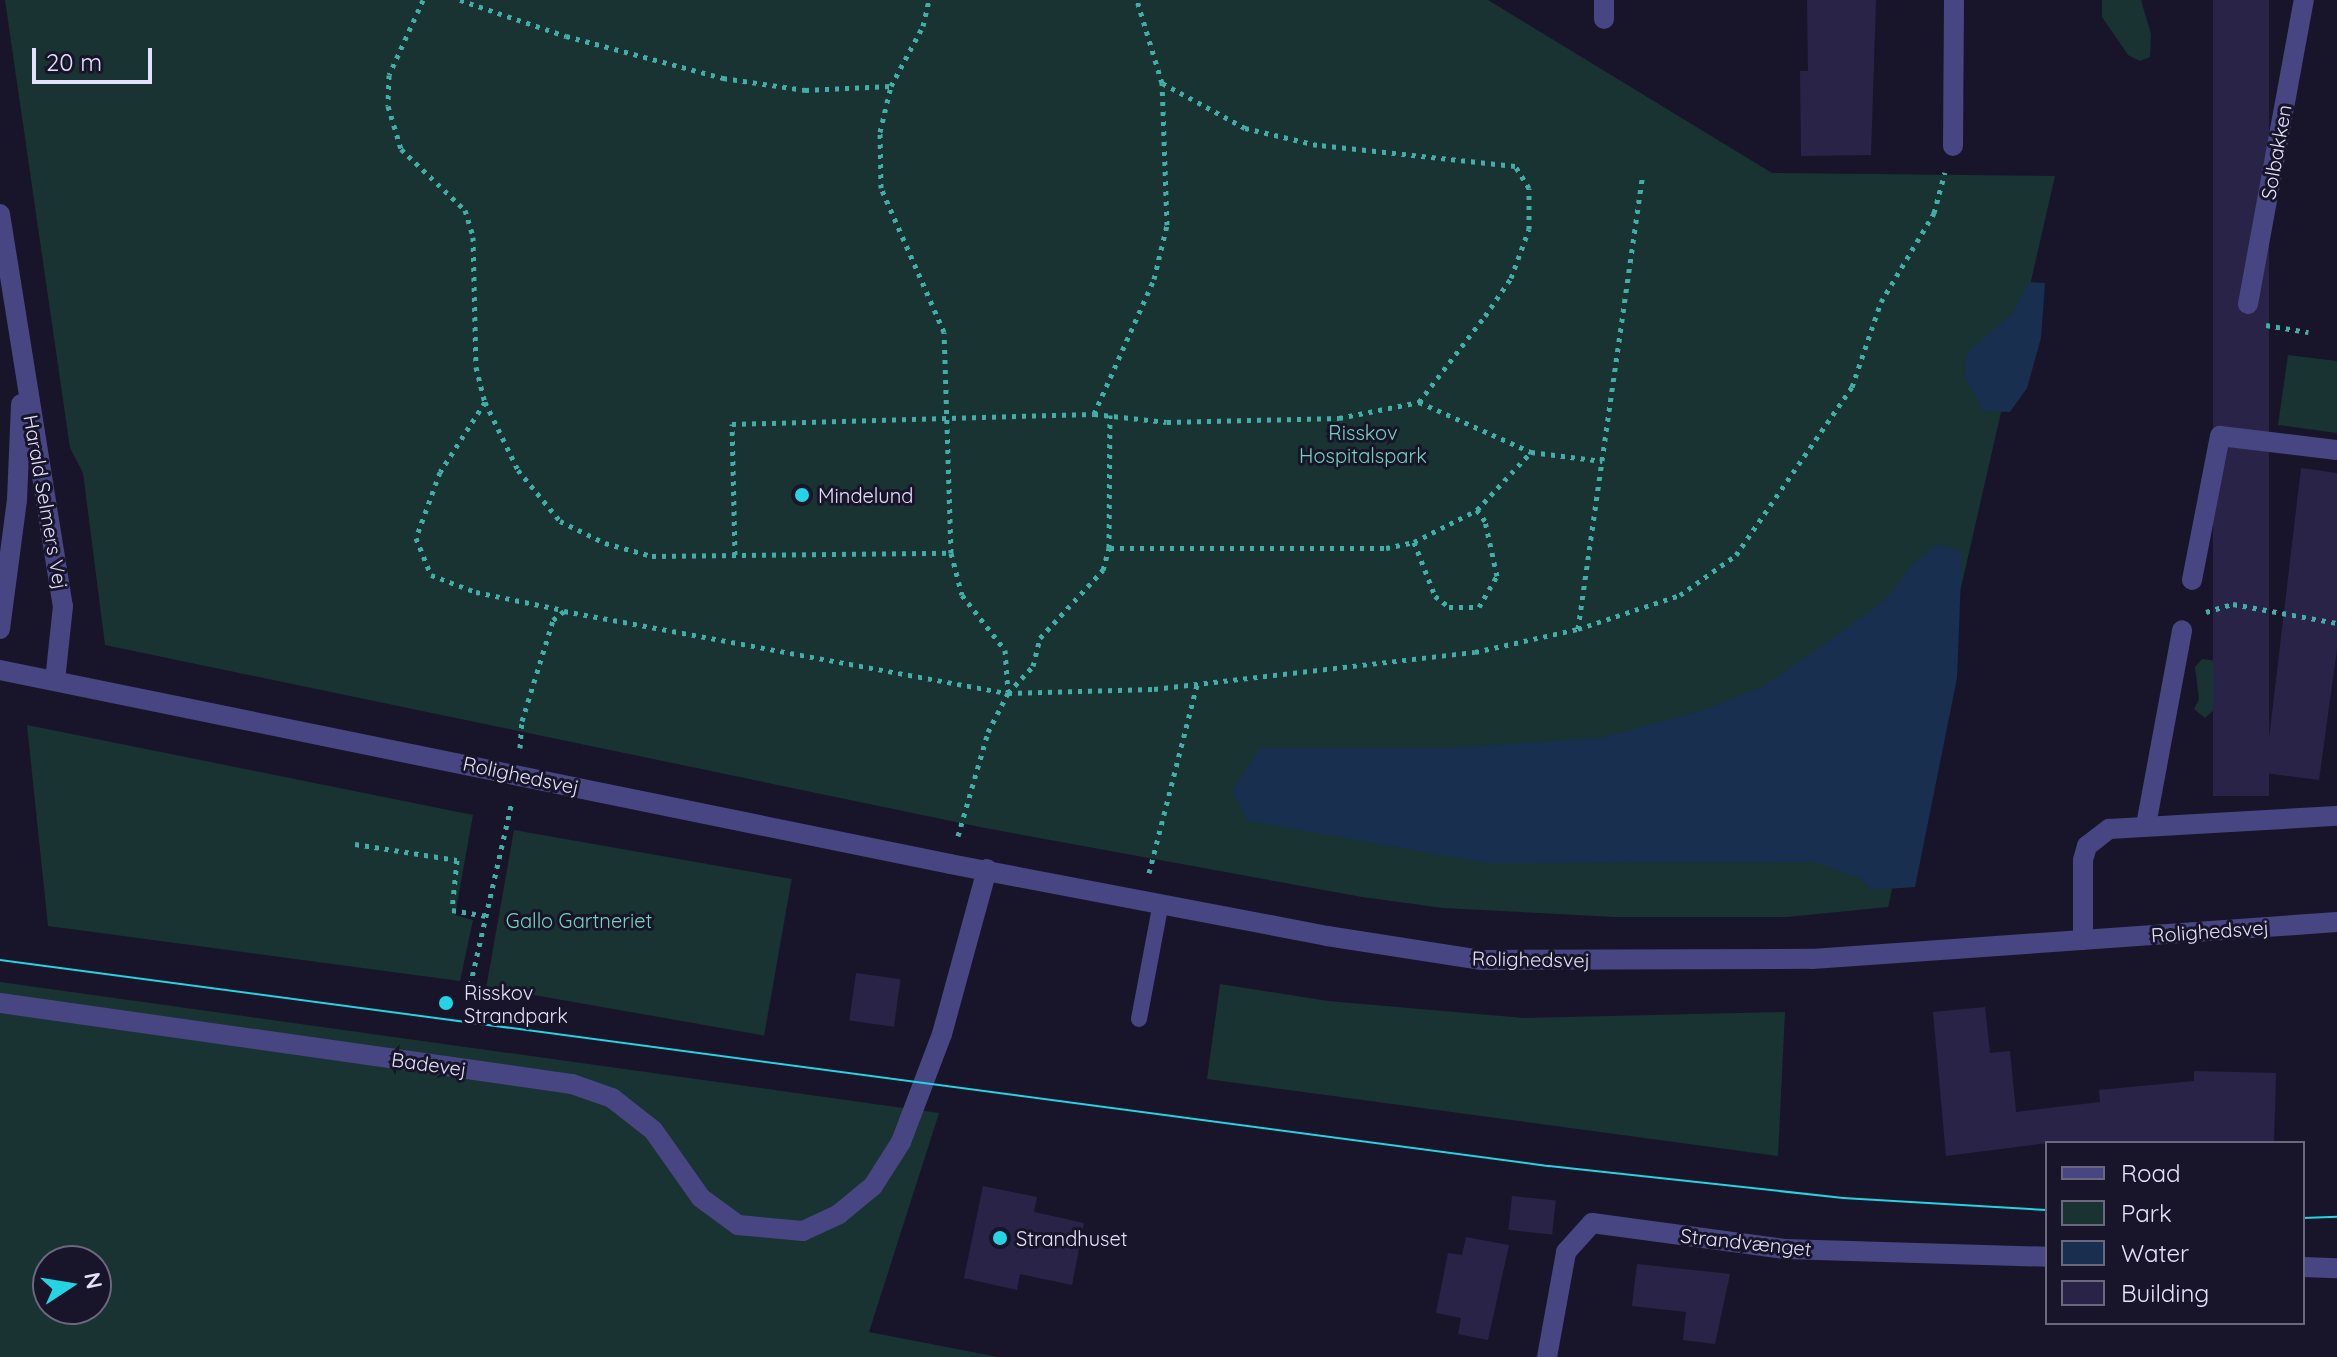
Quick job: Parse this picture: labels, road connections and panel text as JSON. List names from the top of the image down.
{
  "streets": {
    "street": [
      "Solbakken",
      "Harald Selmers Vej",
      "Rolighedsvej",
      "Badevej",
      "Strandvænget"
    ]
  },
  "crossings": [
    ["Harald Selmers Vej", "Rolighedsvej"],
    ["Rolighedsvej", "Badevej"]
  ],
  "parks": ["Risskov Hospitalspark", "Gallo Gartneriet"],
  "places": ["Mindelund", "Risskov Strandpark", "Strandhuset"],
  "legend": [
    "Road",
    "Park",
    "Water",
    "Building"
  ],
  "scale_bar": "20 m",
  "north": "right"
}
